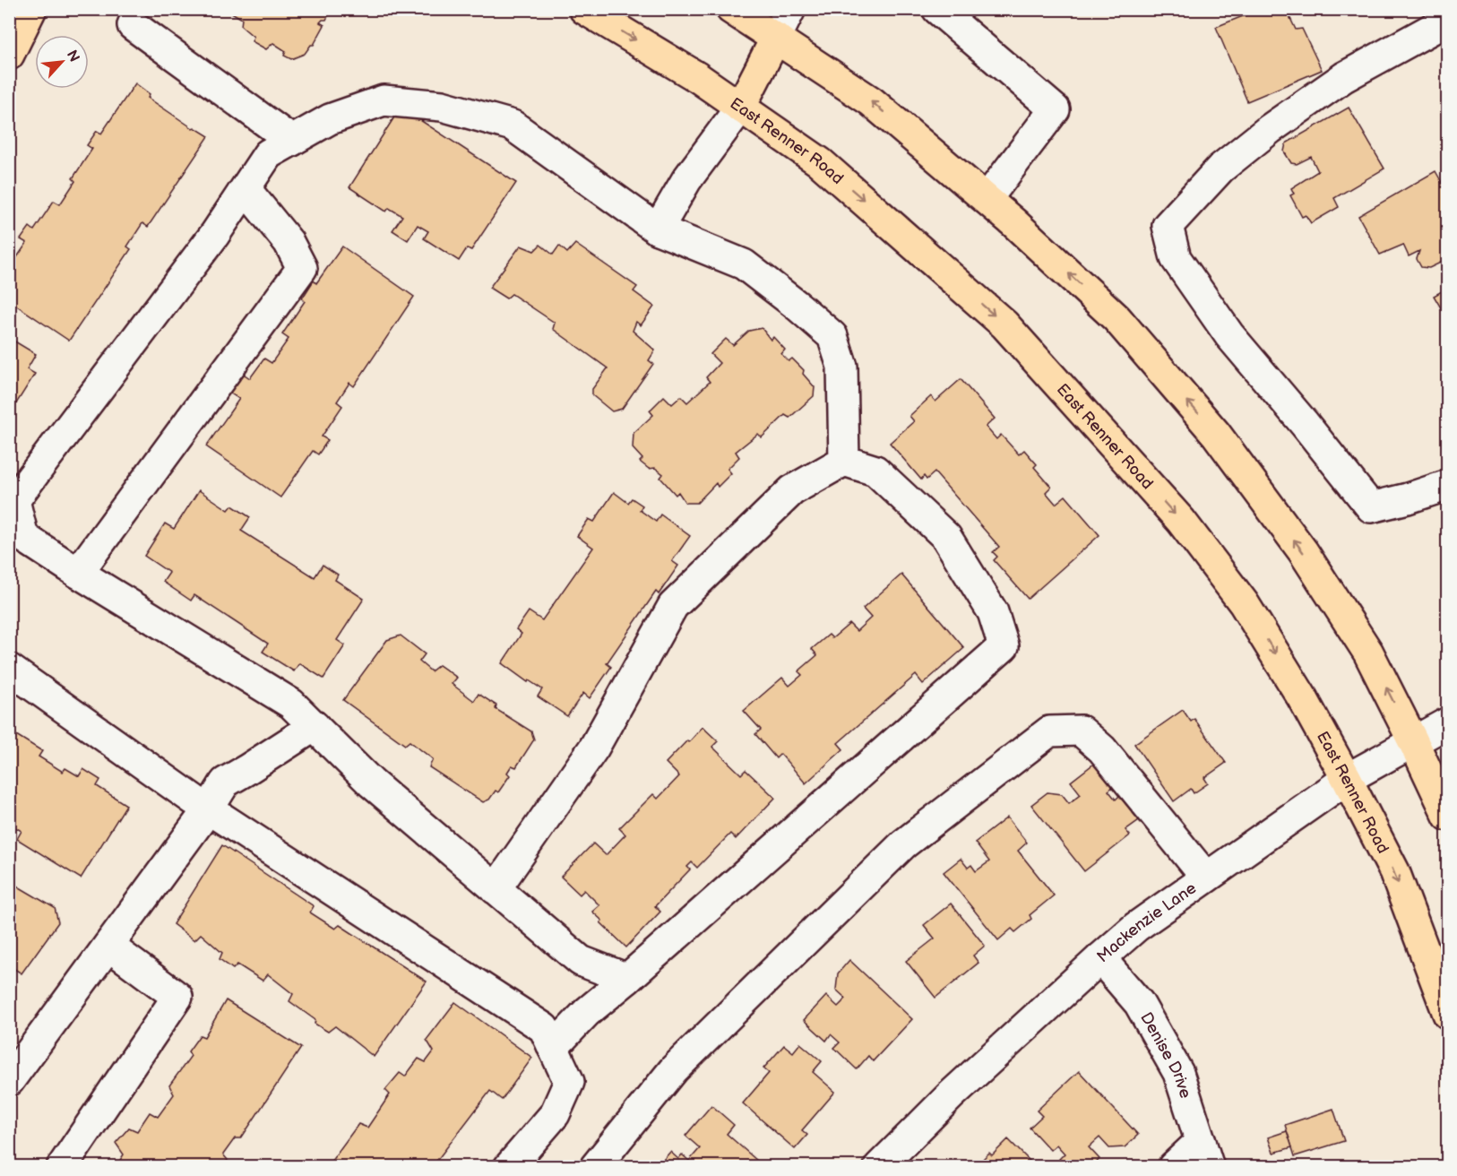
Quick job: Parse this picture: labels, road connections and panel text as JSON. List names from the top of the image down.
{
  "streets": {
    "main road": ["East Renner Road"],
    "street": ["Mackenzie Lane", "Denise Drive"]
  },
  "crossings": [
    ["East Renner Road", "Mackenzie Lane"],
    ["Mackenzie Lane", "Denise Drive"]
  ],
  "north": "top right"
}
